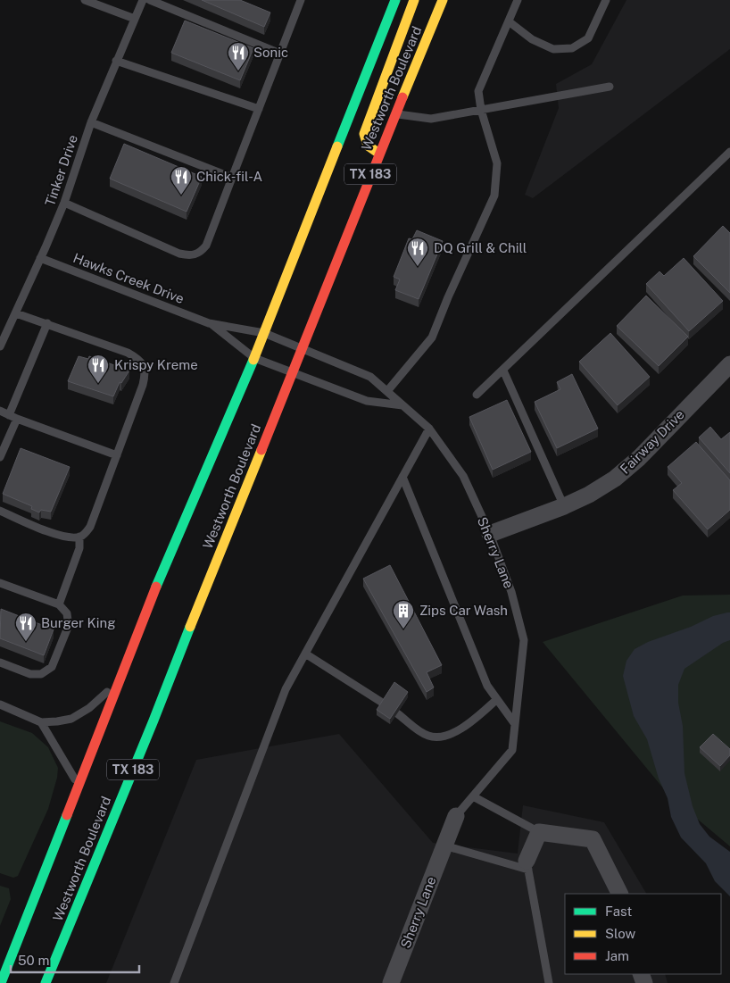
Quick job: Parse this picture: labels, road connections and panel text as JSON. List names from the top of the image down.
{
  "streets": {
    "main road": ["Westworth Boulevard", "TX 183"],
    "street": ["Fairway Drive", "Sherry Lane"],
    "lane": ["Tinker Drive", "Hawks Creek Drive"]
  },
  "crossings": [
    ["Westworth Boulevard", "Hawks Creek Drive"],
    ["Westworth Boulevard", "Sherry Lane"],
    ["Tinker Drive", "Hawks Creek Drive"],
    ["Hawks Creek Drive", "Sherry Lane"],
    ["Fairway Drive", "Sherry Lane"]
  ],
  "places": {
    "restaurant": [
      "Sonic",
      "Chick-fil-A",
      "DQ Grill & Chill",
      "Krispy Kreme",
      "Burger King"
    ],
    "building": ["Zips Car Wash"]
  },
  "legend": ["Fast", "Slow", "Jam"],
  "scale_bar": "50 m"
}
